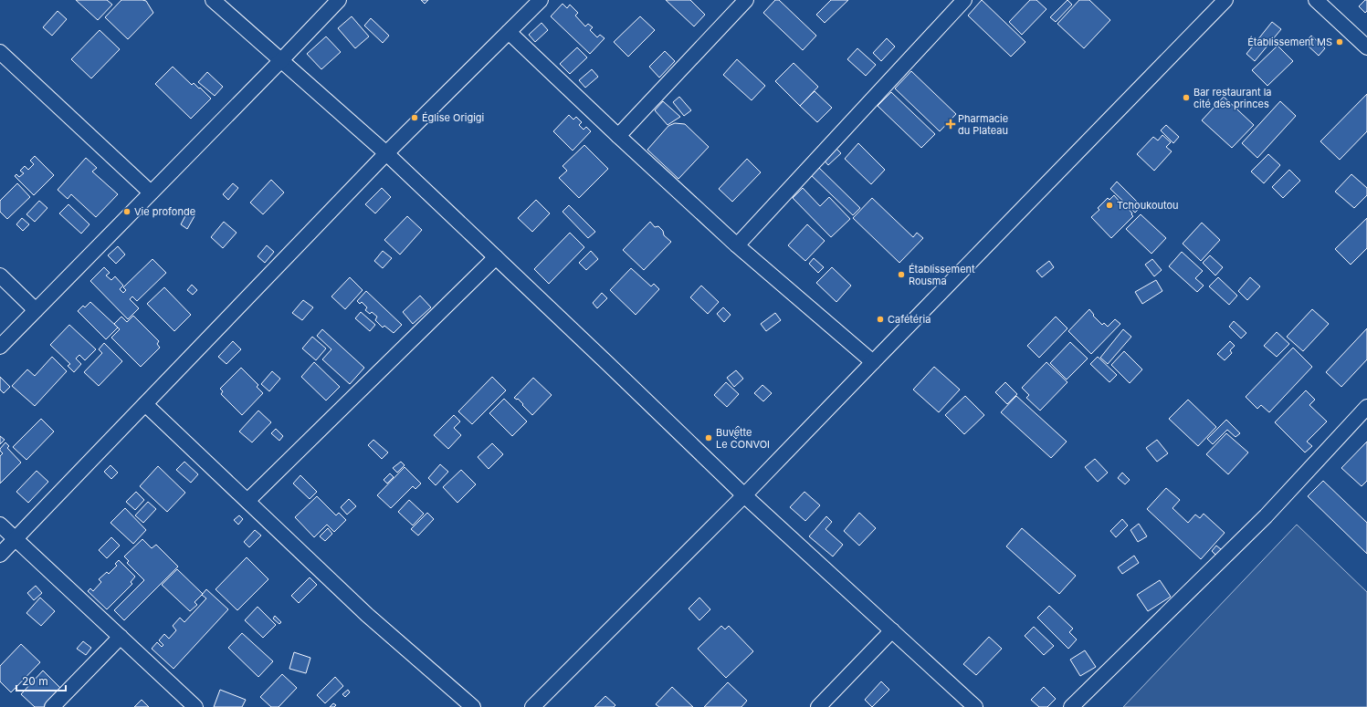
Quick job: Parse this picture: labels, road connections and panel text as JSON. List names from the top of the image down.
{
  "places": {
    "other": [
      "Établissement MS",
      "Bar restaurant la cité des princes",
      "Église Origigi",
      "Tchoukoutou",
      "Vie profonde",
      "Établissement Rousma",
      "Cafétéria",
      "Buvette Le CONVOI"
    ],
    "health": ["Pharmacie du Plateau"]
  },
  "scale_bar": "20 m"
}
